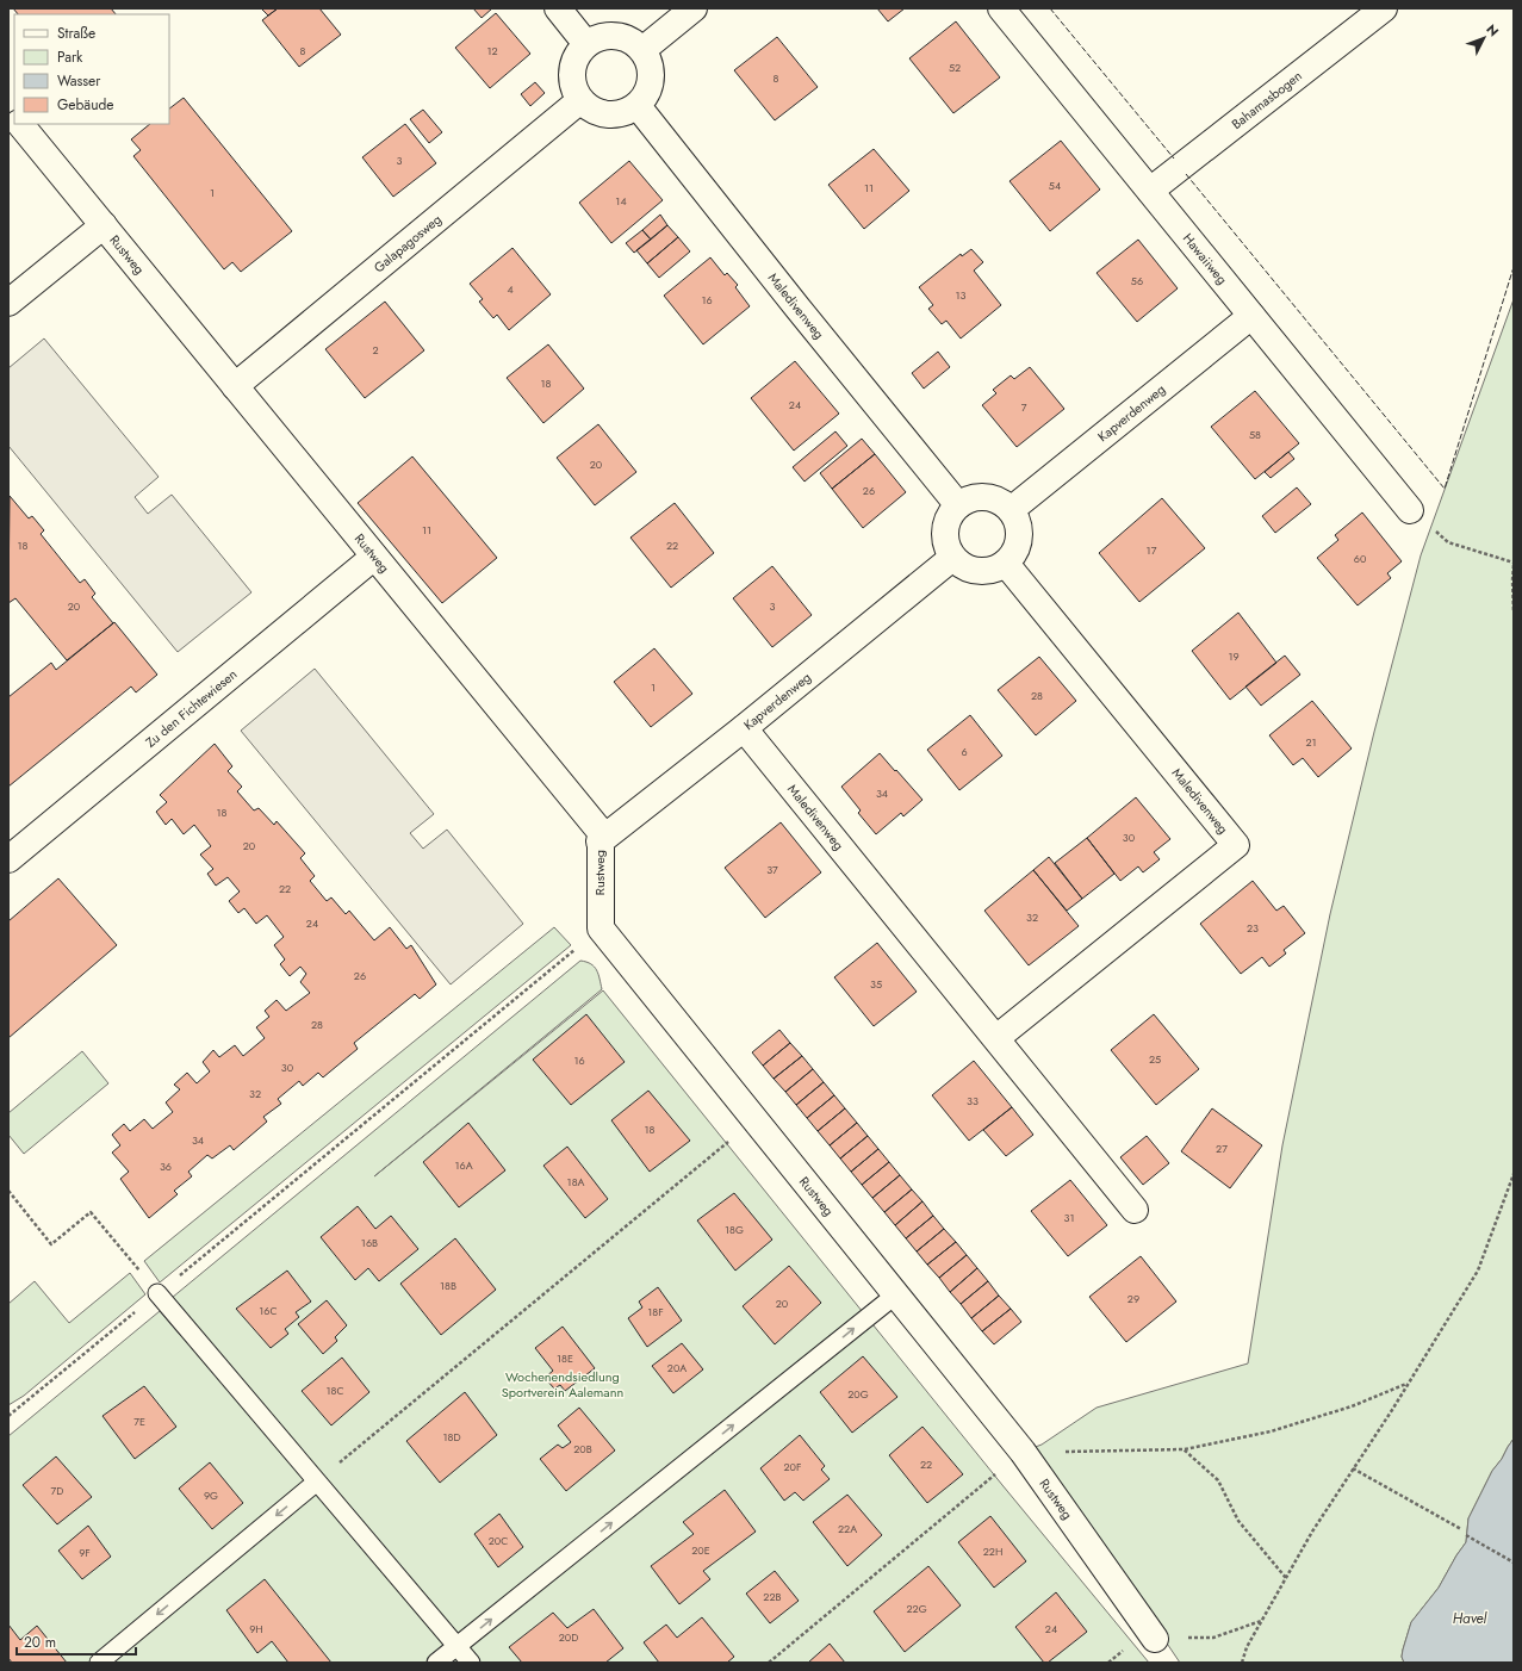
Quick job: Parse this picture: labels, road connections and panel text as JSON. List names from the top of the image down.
{
  "streets": {
    "street": [
      "Bahamasbogen",
      "Galapagosweg",
      "Rustweg",
      "Hawaiiweg",
      "Maledivenweg",
      "Kapverdenweg",
      "Zu den Fichtewiesen"
    ]
  },
  "crossings": [
    ["Bahamasbogen", "Hawaiiweg"],
    ["Galapagosweg", "Rustweg"],
    ["Galapagosweg", "Maledivenweg"],
    ["Rustweg", "Kapverdenweg"],
    ["Rustweg", "Zu den Fichtewiesen"],
    ["Hawaiiweg", "Kapverdenweg"],
    ["Maledivenweg", "Kapverdenweg"]
  ],
  "water": ["Havel"],
  "parks": ["Wochenendsiedlung Sportverein Aalemann"],
  "house_numbers": [
    "8",
    "12",
    "52",
    "8",
    "3",
    "54",
    "11",
    "1",
    "14",
    "56",
    "4",
    "13",
    "16",
    "2",
    "18",
    "24",
    "7",
    "58",
    "20",
    "26",
    "11",
    "18",
    "22",
    "17",
    "60",
    "20",
    "3",
    "19",
    "1",
    "28",
    "21",
    "6",
    "34",
    "18",
    "30",
    "20",
    "37",
    "22",
    "32",
    "24",
    "23",
    "26",
    "35",
    "28",
    "25",
    "16",
    "30",
    "32",
    "33",
    "18",
    "34",
    "27",
    "16A",
    "36",
    "18A",
    "31",
    "18G",
    "16B",
    "18B",
    "29",
    "20",
    "16C",
    "18F",
    "18E",
    "20A",
    "18C",
    "20G",
    "7E",
    "18D",
    "20B",
    "22",
    "20F",
    "7D",
    "9G",
    "22A",
    "20C",
    "20E",
    "22H",
    "9F",
    "22B",
    "22G",
    "9H",
    "24",
    "20D"
  ],
  "legend": [
    "Straße",
    "Park",
    "Wasser",
    "Gebäude"
  ],
  "scale_bar": "20 m",
  "north": "top right"
}
